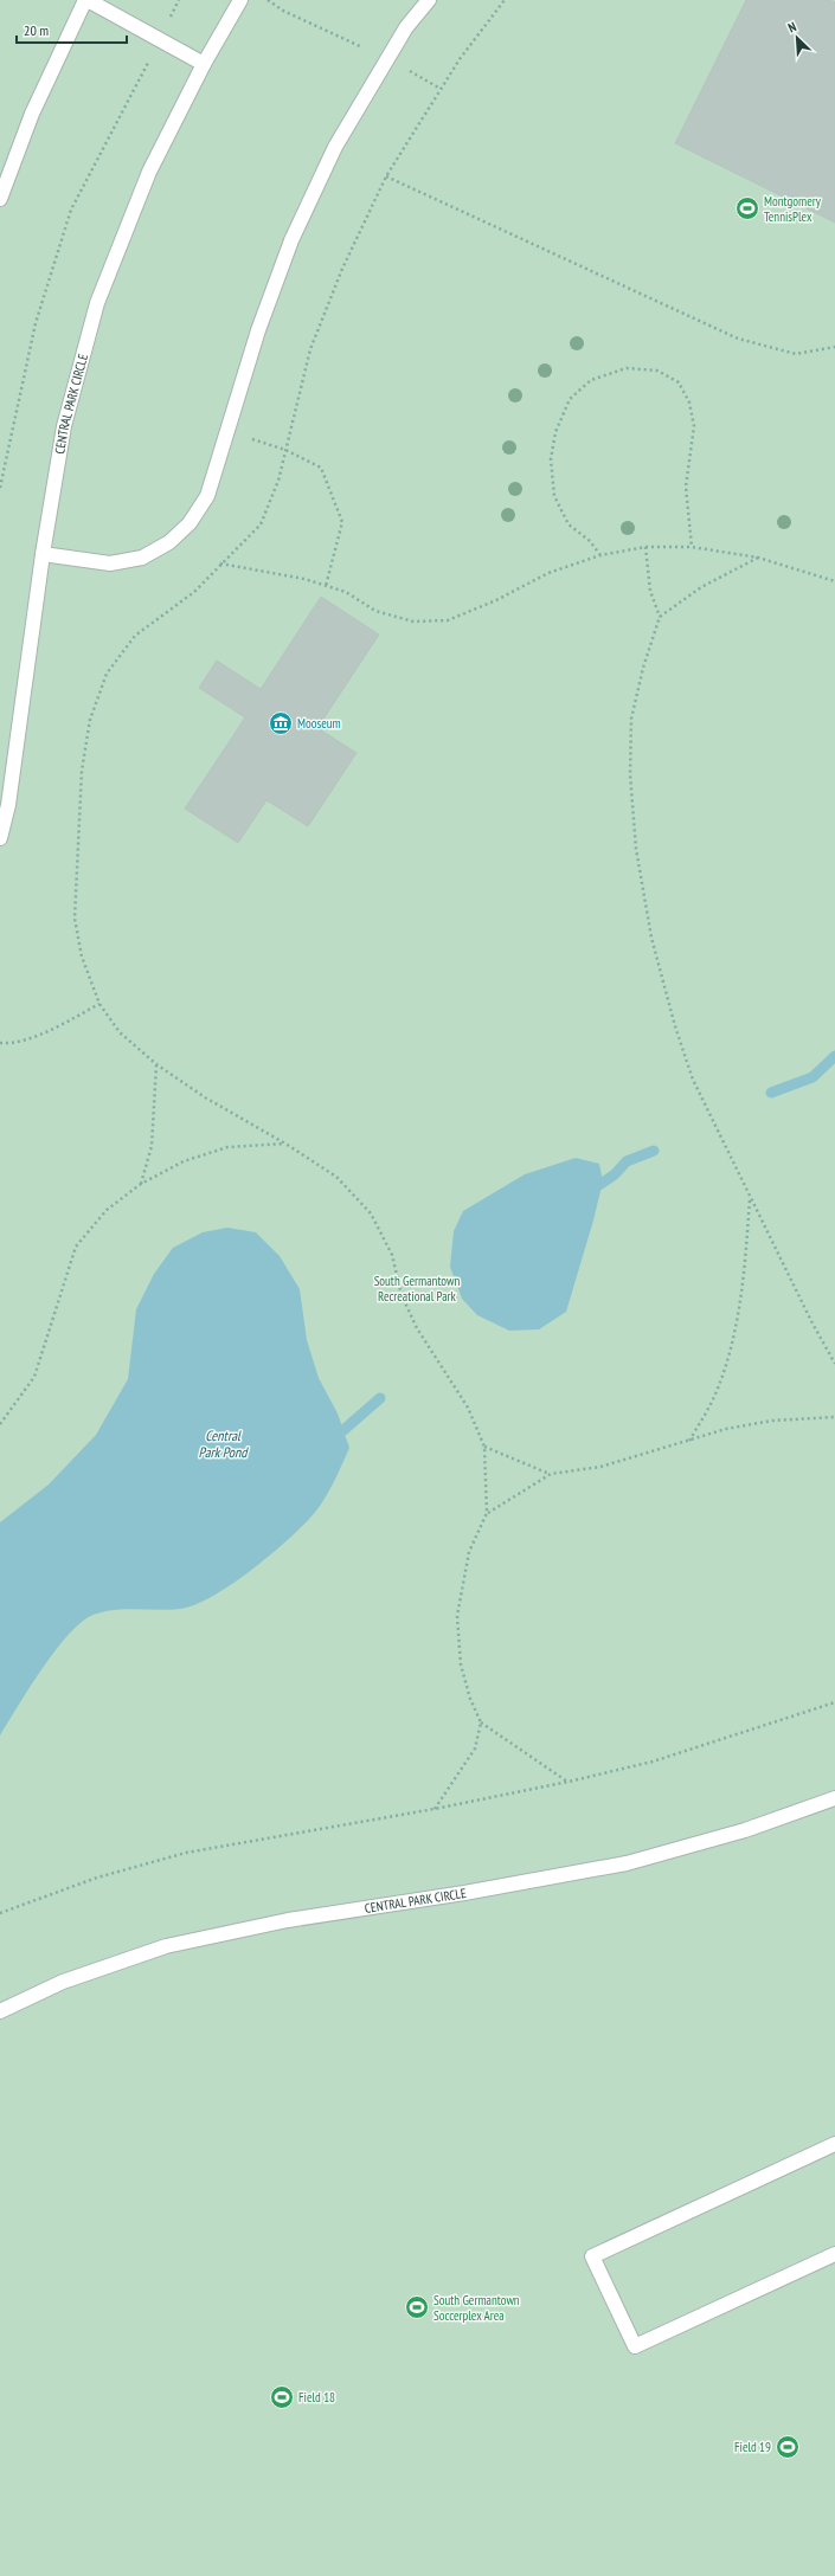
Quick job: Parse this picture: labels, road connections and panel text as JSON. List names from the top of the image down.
{
  "streets": {
    "street": ["CENTRAL PARK CIRCLE"]
  },
  "water": ["Central Park Pond"],
  "parks": ["South Germantown Recreational Park"],
  "places": {
    "sports": [
      "Montgomery TennisPlex",
      "South Germantown Soccerplex Area",
      "Field 18",
      "Field 19"
    ],
    "museum": ["Mooseum"]
  },
  "scale_bar": "20 m",
  "north": "top left"
}
